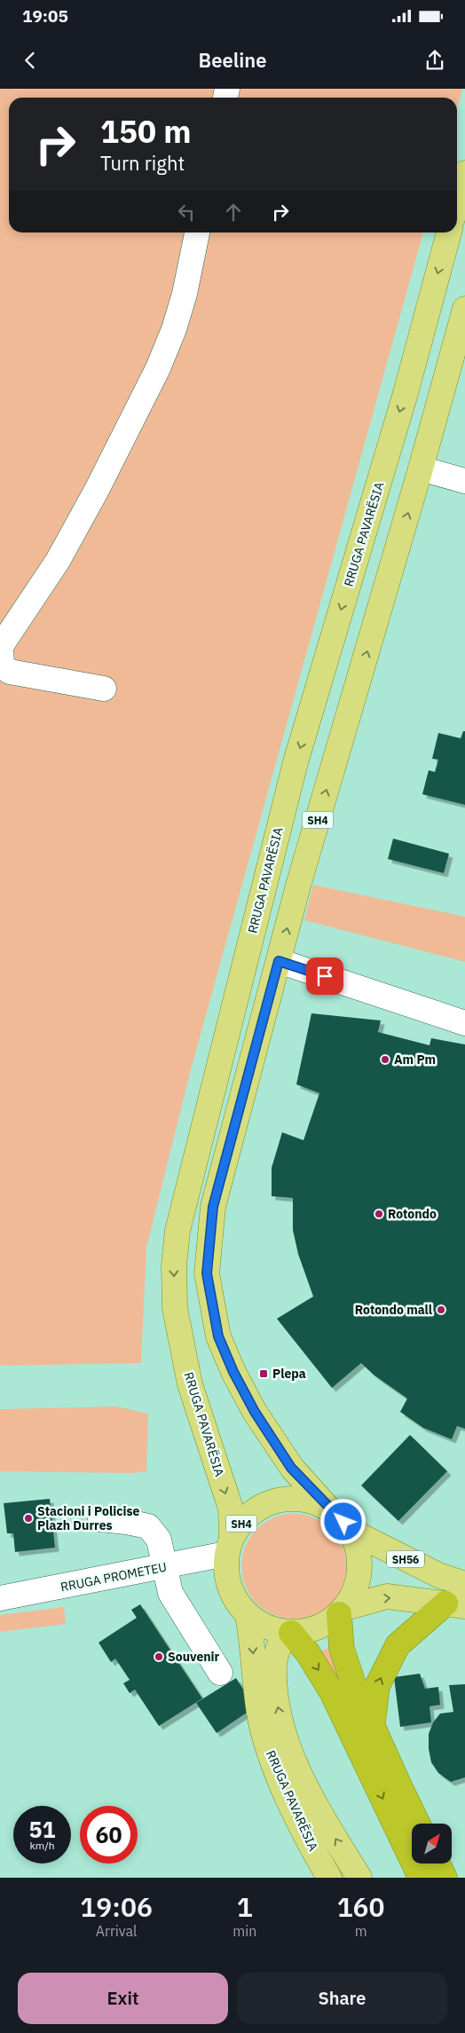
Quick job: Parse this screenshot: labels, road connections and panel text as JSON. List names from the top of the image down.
{
  "streets": {
    "main road": ["RRUGA PAVARËSIA", "SH4", "SH56"],
    "street": ["RRUGA PROMETEU"]
  },
  "crossings": [
    ["RRUGA PAVARËSIA", "SH4"],
    ["RRUGA PAVARËSIA", "SH56"],
    ["RRUGA PAVARËSIA", "RRUGA PROMETEU"],
    ["SH4", "SH56"],
    ["SH4", "RRUGA PROMETEU"],
    ["SH56", "RRUGA PROMETEU"]
  ],
  "places": {
    "other": [
      "Am Pm",
      "Rotondo",
      "Rotondo mall",
      "Stacioni i Policise Plazh Durres",
      "Souvenir"
    ],
    "transit": ["Plepa"]
  },
  "north": "top right",
  "page": {
    "status": "19:05",
    "header": "Beeline",
    "turn": ["150 m", "Turn right"],
    "speed": "51 km/h",
    "limit": "60",
    "eta": [
      "19:06",
      "Arrival",
      "1",
      "min",
      "160",
      "m"
    ],
    "buttons": ["Exit", "Share"]
  }
}
